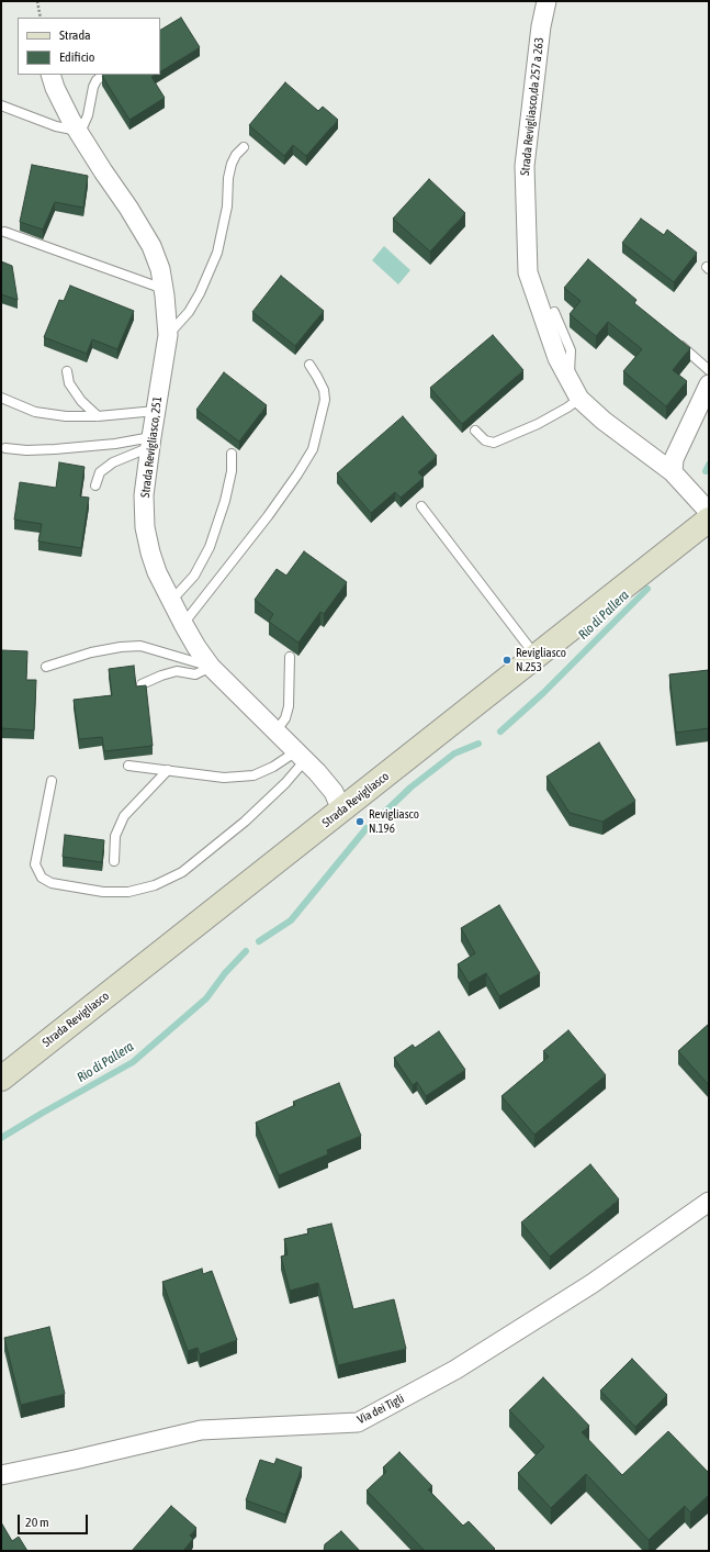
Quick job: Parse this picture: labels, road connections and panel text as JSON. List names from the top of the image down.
{
  "streets": {
    "street": [
      "Strada Revigliasco,da 257 a 263",
      "Strada Revigliasco, 251",
      "Strada Revigliasco",
      "Via dei Tigli"
    ]
  },
  "crossings": [
    ["Strada Revigliasco, 251", "Strada Revigliasco"]
  ],
  "water": ["Rio di Pallera"],
  "places": ["Revigliasco N.253", "Revigliasco N.196"],
  "legend": ["Strada", "Edificio"],
  "scale_bar": "20 m"
}
